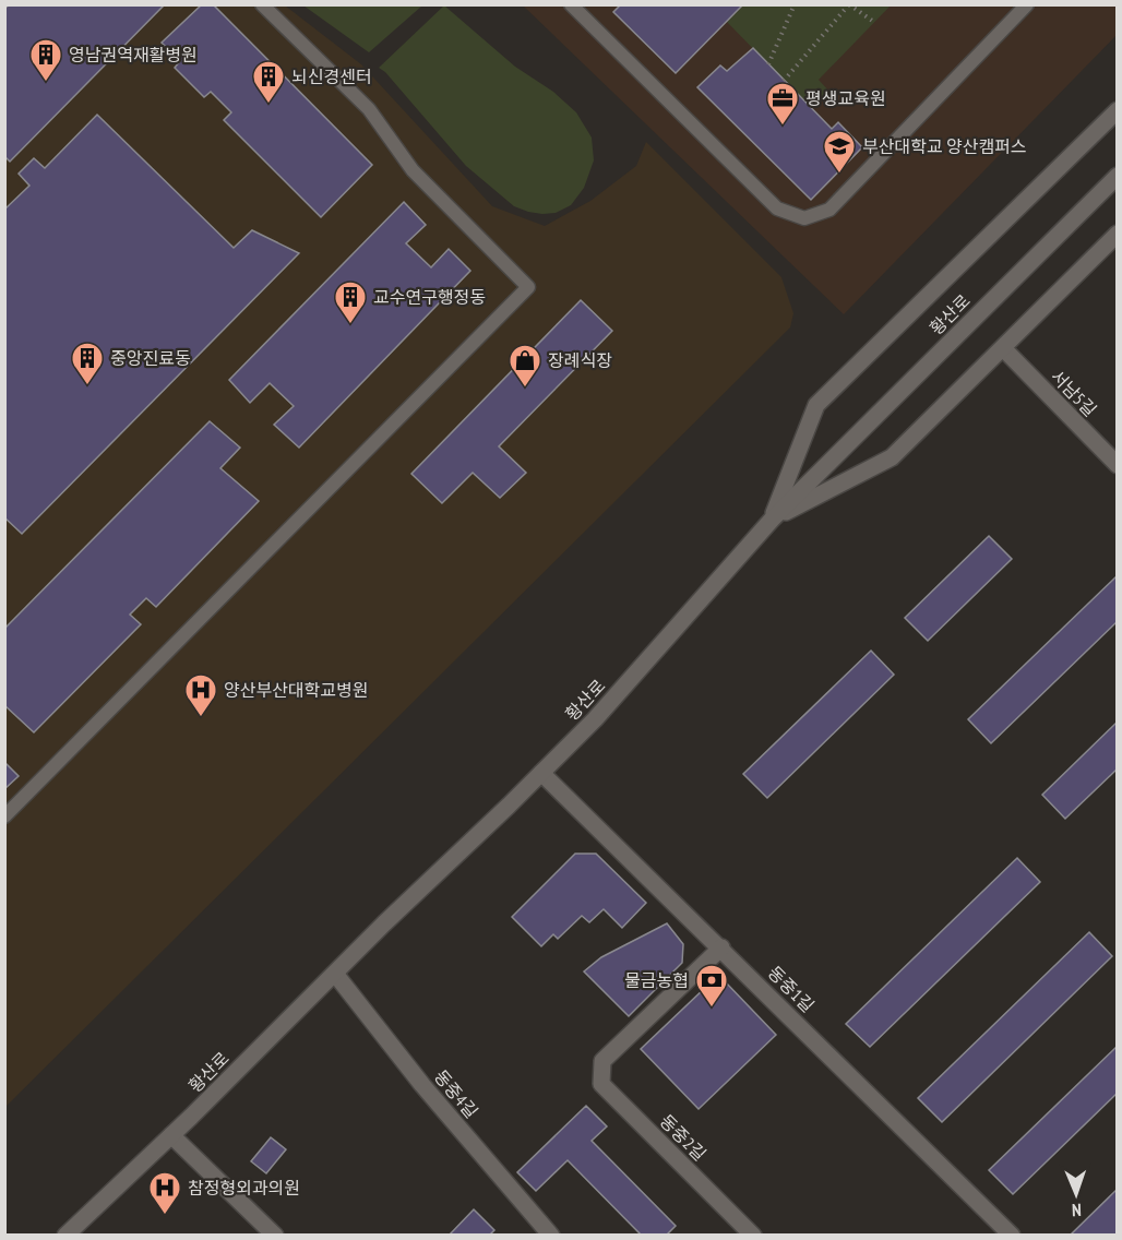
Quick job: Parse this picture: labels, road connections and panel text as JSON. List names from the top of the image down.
{
  "streets": {
    "main road": [
      "황산로",
      "서남5길",
      "동중1길",
      "동중4길",
      "동중2길"
    ]
  },
  "crossings": [
    ["황산로", "동중1길"],
    ["황산로", "동중4길"],
    ["동중1길", "동중2길"]
  ],
  "places": {
    "building": [
      "영남권역재활병원",
      "뇌신경센터",
      "교수연구행정동",
      "중앙진료동"
    ],
    "office": ["평생교육원"],
    "school or university": ["부산대학교 양산캠퍼스"],
    "shop": ["장례식장"],
    "hospital": ["양산부산대학교병원", "참정형외과의원"],
    "bank": ["물금농협"]
  },
  "north": "bottom"
}
